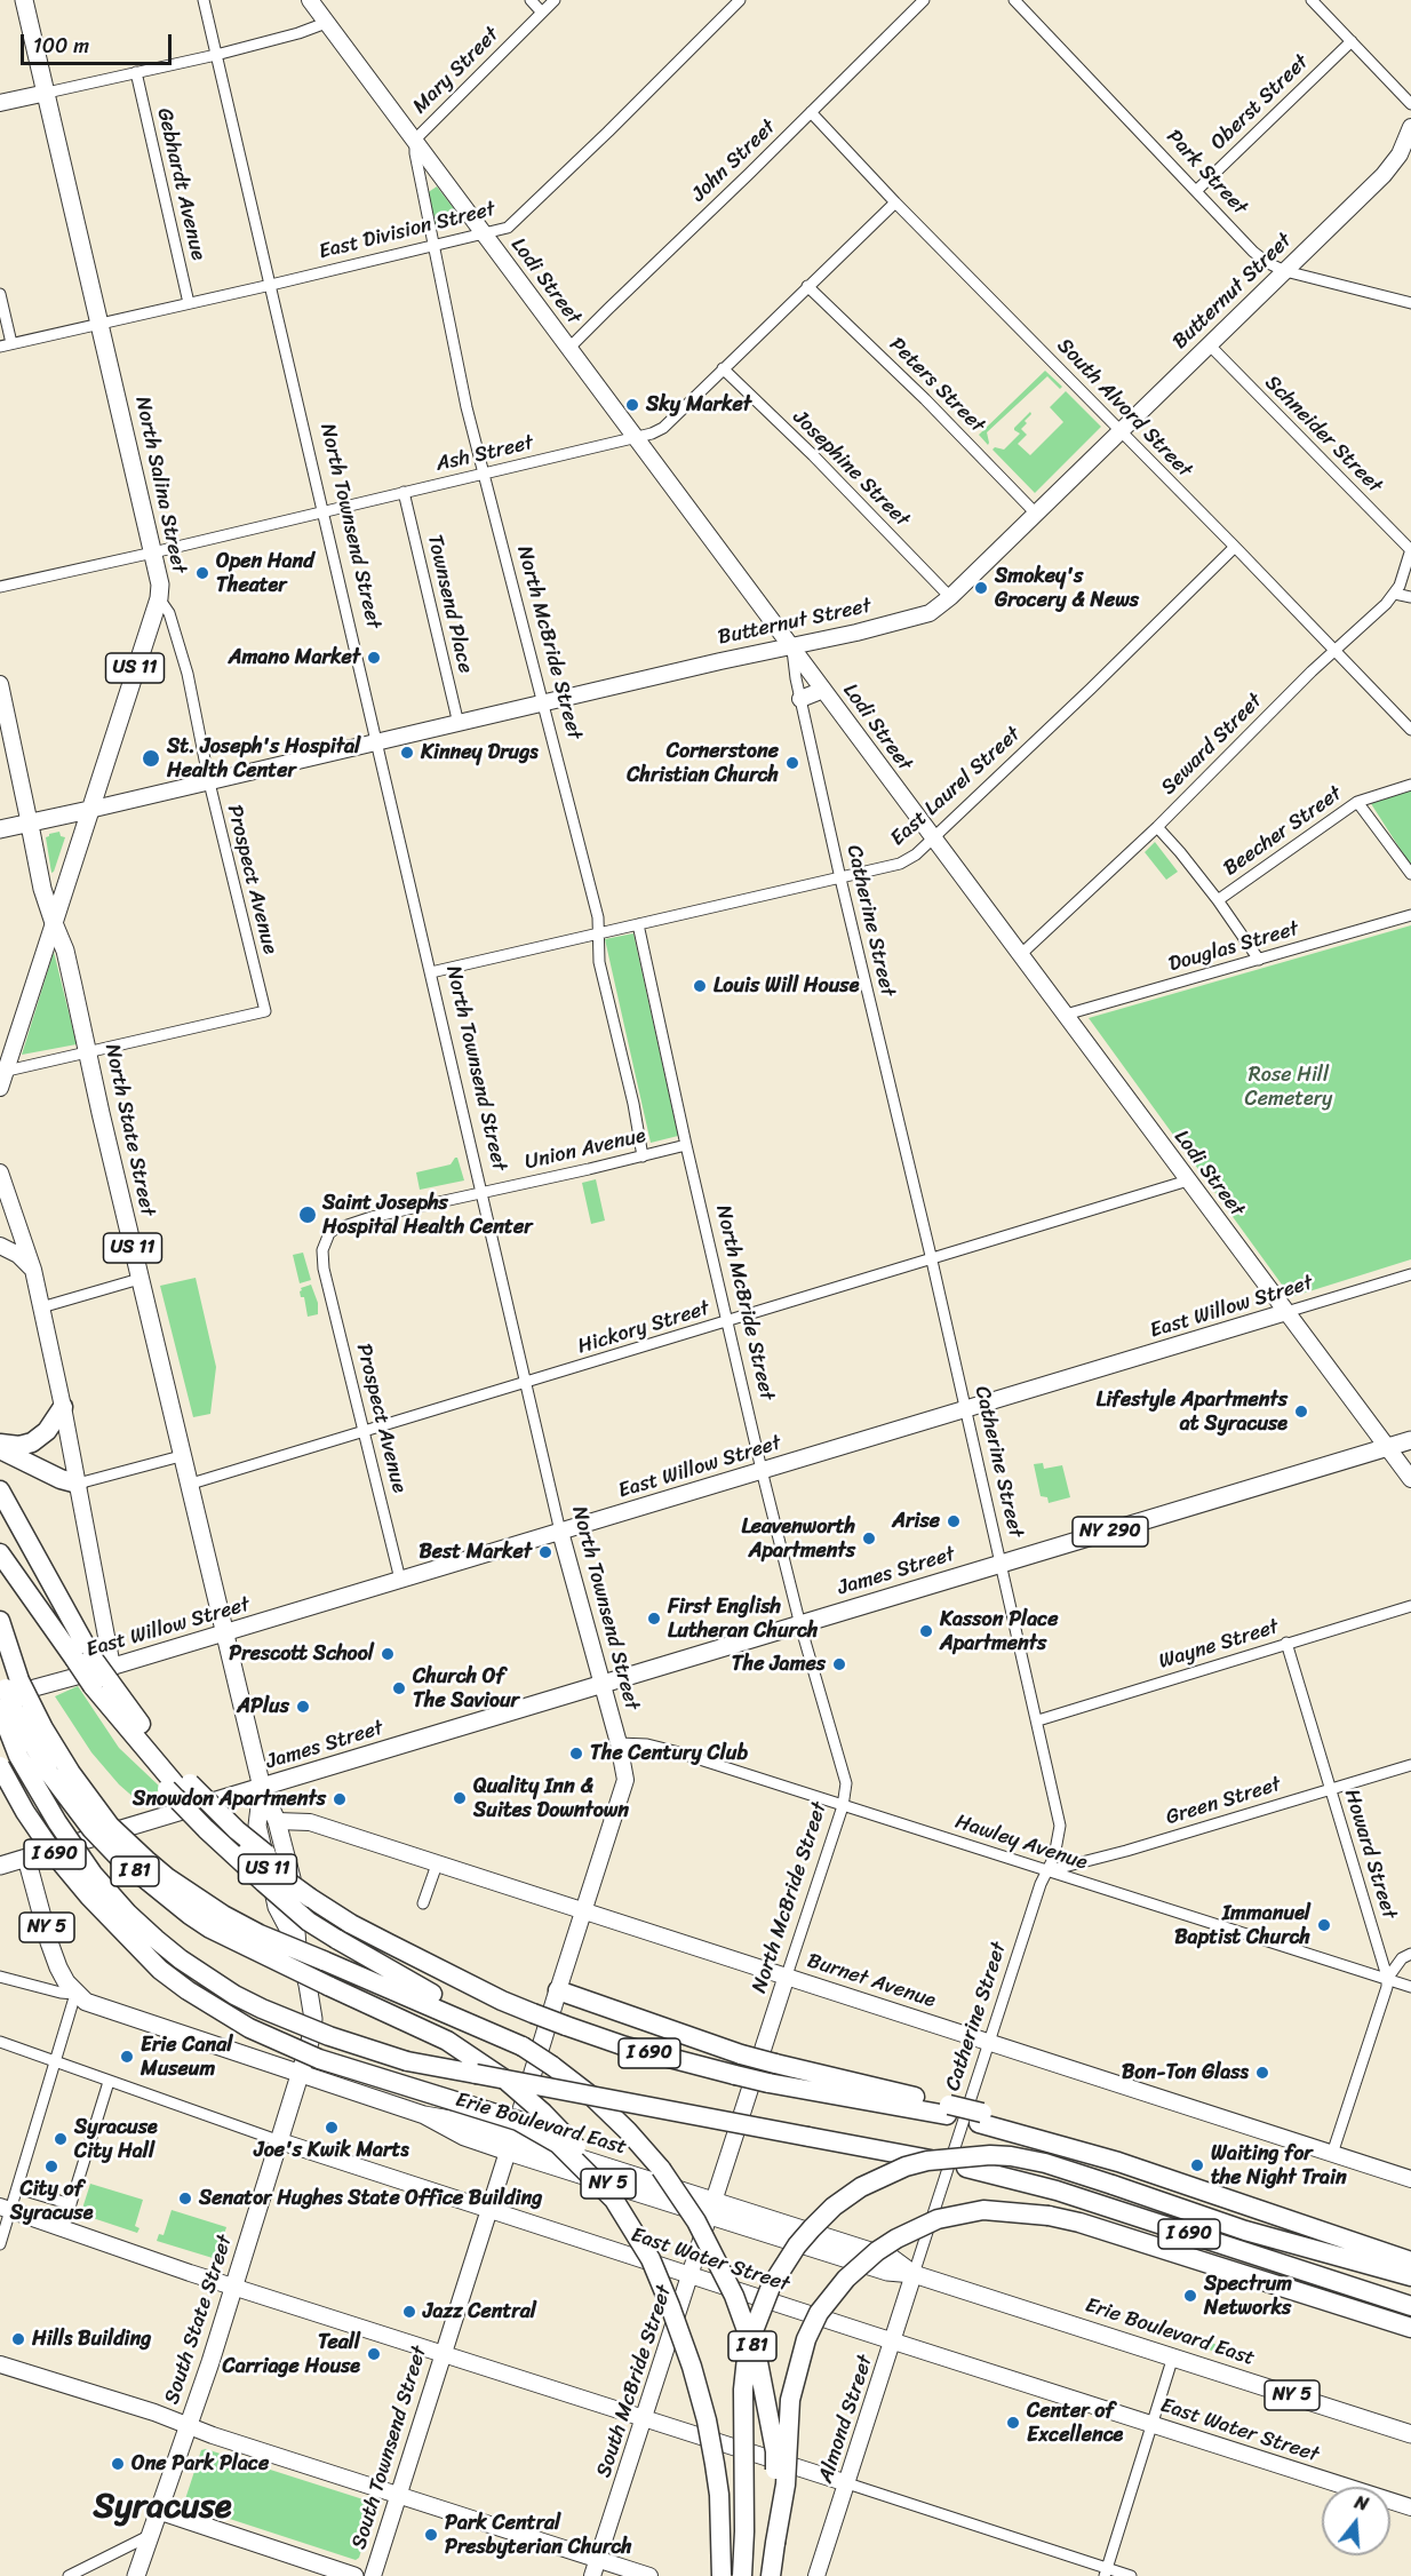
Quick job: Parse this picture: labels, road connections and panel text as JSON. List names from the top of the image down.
{
  "streets": {
    "highway": ["I 690", "I 81"],
    "main road": [
      "Butternut Street",
      "North Salina Street",
      "North Townsend Street",
      "US 11",
      "North State Street",
      "NY 290",
      "James Street",
      "NY 5",
      "Erie Boulevard East",
      "South State Street"
    ],
    "street": [
      "Mary Street",
      "Oberst Street",
      "John Street",
      "Park Street",
      "Gebhardt Avenue",
      "East Division Street",
      "Lodi Street",
      "Peters Street",
      "South Alvord Street",
      "Schneider Street",
      "Ash Street",
      "Josephine Street",
      "Townsend Place",
      "North McBride Street",
      "Seward Street",
      "East Laurel Street",
      "Beecher Street",
      "Prospect Avenue",
      "Catherine Street",
      "Douglas Street",
      "Union Avenue",
      "East Willow Street",
      "Hickory Street",
      "Wayne Street",
      "Green Street",
      "Hawley Avenue",
      "Howard Street",
      "Burnet Avenue",
      "East Water Street",
      "South McBride Street",
      "Almond Street",
      "South Townsend Street"
    ]
  },
  "crossings": [
    ["Mary Street", "Lodi Street"],
    ["Mary Street", "North McBride Street"],
    ["Oberst Street", "Park Street"],
    ["John Street", "Lodi Street"],
    ["John Street", "South Alvord Street"],
    ["Park Street", "Butternut Street"],
    ["Gebhardt Avenue", "East Division Street"],
    ["East Division Street", "Lodi Street"],
    ["East Division Street", "North Salina Street"],
    ["East Division Street", "North Townsend Street"],
    ["East Division Street", "North McBride Street"],
    ["Lodi Street", "Butternut Street"],
    ["Lodi Street", "Ash Street"],
    ["Lodi Street", "North McBride Street"],
    ["Lodi Street", "Seward Street"],
    ["Lodi Street", "East Laurel Street"],
    ["Lodi Street", "Catherine Street"],
    ["Lodi Street", "Douglas Street"],
    ["Lodi Street", "East Willow Street"],
    ["Lodi Street", "Hickory Street"],
    ["Lodi Street", "James Street"],
    ["Butternut Street", "Peters Street"],
    ["Butternut Street", "South Alvord Street"],
    ["Butternut Street", "Schneider Street"],
    ["Butternut Street", "Josephine Street"],
    ["Butternut Street", "North Salina Street"],
    ["Butternut Street", "North Townsend Street"],
    ["Butternut Street", "Townsend Place"],
    ["Butternut Street", "North McBride Street"],
    ["Butternut Street", "Prospect Avenue"],
    ["Butternut Street", "Catherine Street"],
    ["Butternut Street", "North State Street"],
    ["Peters Street", "Ash Street"],
    ["South Alvord Street", "Ash Street"],
    ["South Alvord Street", "Seward Street"],
    ["South Alvord Street", "East Laurel Street"],
    ["Schneider Street", "Seward Street"],
    ["Ash Street", "Josephine Street"],
    ["Ash Street", "North Salina Street"],
    ["Ash Street", "North Townsend Street"],
    ["Ash Street", "Townsend Place"],
    ["Ash Street", "North McBride Street"],
    ["North Salina Street", "Prospect Avenue"],
    ["North Salina Street", "North State Street"],
    ["North Townsend Street", "East Laurel Street"],
    ["North Townsend Street", "Union Avenue"],
    ["North Townsend Street", "East Willow Street"],
    ["North Townsend Street", "Hickory Street"],
    ["North Townsend Street", "James Street"],
    ["North Townsend Street", "Hawley Avenue"],
    ["North Townsend Street", "Burnet Avenue"],
    ["North Townsend Street", "Erie Boulevard East"],
    ["North Townsend Street", "South Townsend Street"],
    ["North McBride Street", "East Laurel Street"],
    ["North McBride Street", "Union Avenue"],
    ["North McBride Street", "East Willow Street"],
    ["North McBride Street", "Hickory Street"],
    ["North McBride Street", "James Street"],
    ["North McBride Street", "Hawley Avenue"],
    ["North McBride Street", "Burnet Avenue"],
    ["North McBride Street", "Erie Boulevard East"],
    ["North McBride Street", "South McBride Street"],
    ["East Laurel Street", "Catherine Street"],
    ["Prospect Avenue", "North State Street"],
    ["Prospect Avenue", "Union Avenue"],
    ["Prospect Avenue", "East Willow Street"],
    ["Prospect Avenue", "Hickory Street"],
    ["Catherine Street", "East Willow Street"],
    ["Catherine Street", "Hickory Street"],
    ["Catherine Street", "James Street"],
    ["Catherine Street", "Wayne Street"],
    ["Catherine Street", "Green Street"],
    ["Catherine Street", "Hawley Avenue"],
    ["Catherine Street", "Burnet Avenue"],
    ["Catherine Street", "Erie Boulevard East"],
    ["Catherine Street", "Almond Street"],
    ["North State Street", "East Willow Street"],
    ["North State Street", "Hickory Street"],
    ["North State Street", "James Street"],
    ["North State Street", "Burnet Avenue"],
    ["North State Street", "Erie Boulevard East"],
    ["North State Street", "South State Street"],
    ["East Willow Street", "I 81"],
    ["James Street", "NY 5"],
    ["Wayne Street", "Howard Street"],
    ["Green Street", "Hawley Avenue"],
    ["Green Street", "Howard Street"],
    ["Hawley Avenue", "Howard Street"],
    ["NY 5", "Erie Boulevard East"],
    ["Erie Boulevard East", "South State Street"],
    ["Erie Boulevard East", "South McBride Street"],
    ["Erie Boulevard East", "Almond Street"],
    ["Erie Boulevard East", "South Townsend Street"],
    ["East Water Street", "South State Street"],
    ["East Water Street", "South McBride Street"],
    ["East Water Street", "Almond Street"],
    ["East Water Street", "South Townsend Street"]
  ],
  "districts": ["Syracuse"],
  "parks": ["Rose Hill Cemetery"],
  "places": [
    "Sky Market",
    "Open Hand Theater",
    "Smokey's Grocery & News",
    "Amano Market",
    "Kinney Drugs",
    "St. Joseph's Hospital Health Center",
    "Cornerstone Christian Church",
    "Louis Will House",
    "Saint Josephs Hospital Health Center",
    "Lifestyle Apartments at Syracuse",
    "Arise",
    "Leavenworth Apartments",
    "Best Market",
    "First English Lutheran Church",
    "Kasson Place Apartments",
    "Prescott School",
    "The James",
    "Church Of The Saviour",
    "APlus",
    "The Century Club",
    "Quality Inn & Suites Downtown",
    "Snowdon Apartments",
    "Immanuel Baptist Church",
    "Erie Canal Museum",
    "Bon-Ton Glass",
    "Joe's Kwik Marts",
    "Syracuse City Hall",
    "Waiting for the Night Train",
    "City of Syracuse",
    "Senator Hughes State Office Building",
    "Spectrum Networks",
    "Jazz Central",
    "Hills Building",
    "Teall Carriage House",
    "Center of Excellence",
    "One Park Place",
    "Park Central Presbyterian Church"
  ],
  "scale_bar": "100 m",
  "north": "top"
}
